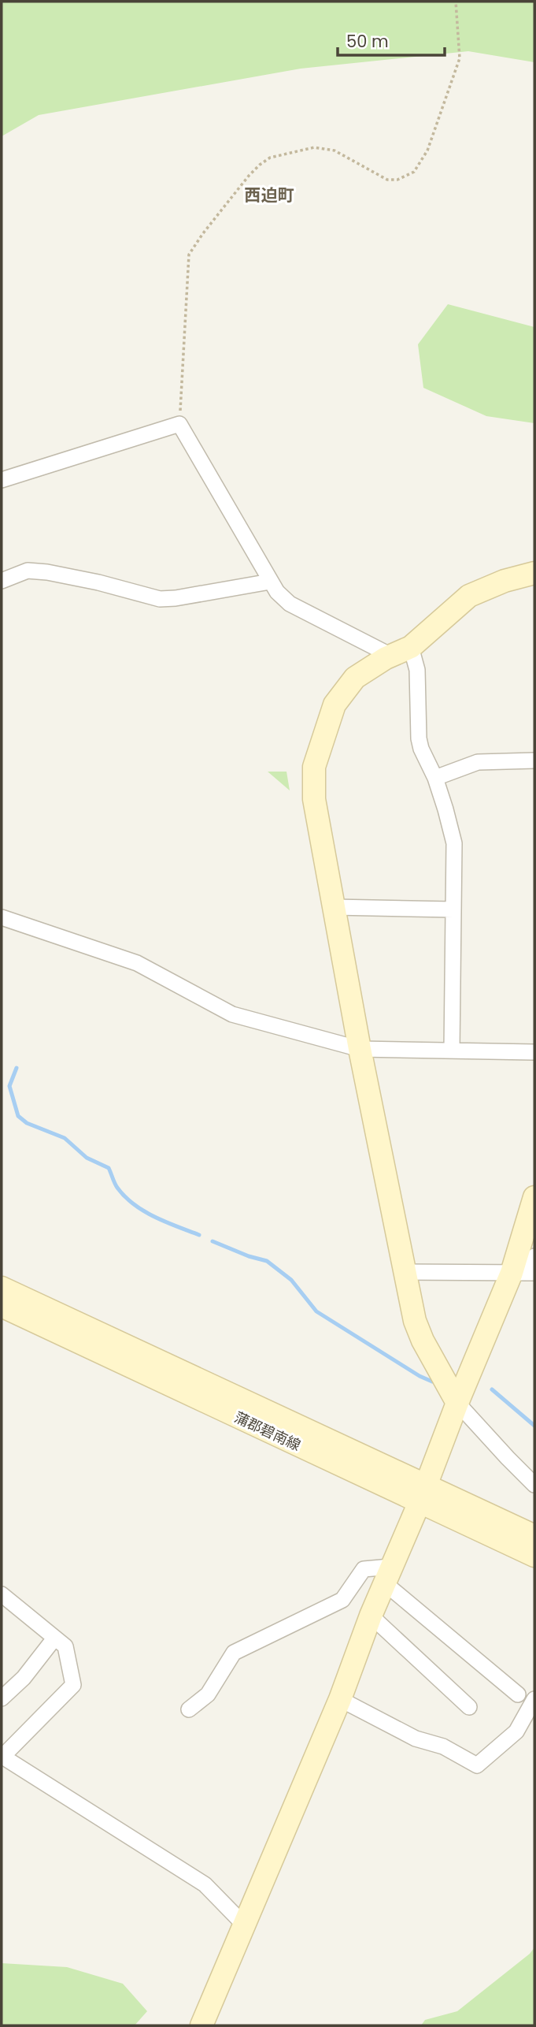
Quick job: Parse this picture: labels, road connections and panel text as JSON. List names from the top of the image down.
{
  "streets": {
    "street": ["蒲郡碧南線"]
  },
  "districts": ["西迫町"],
  "scale_bar": "50 m"
}
